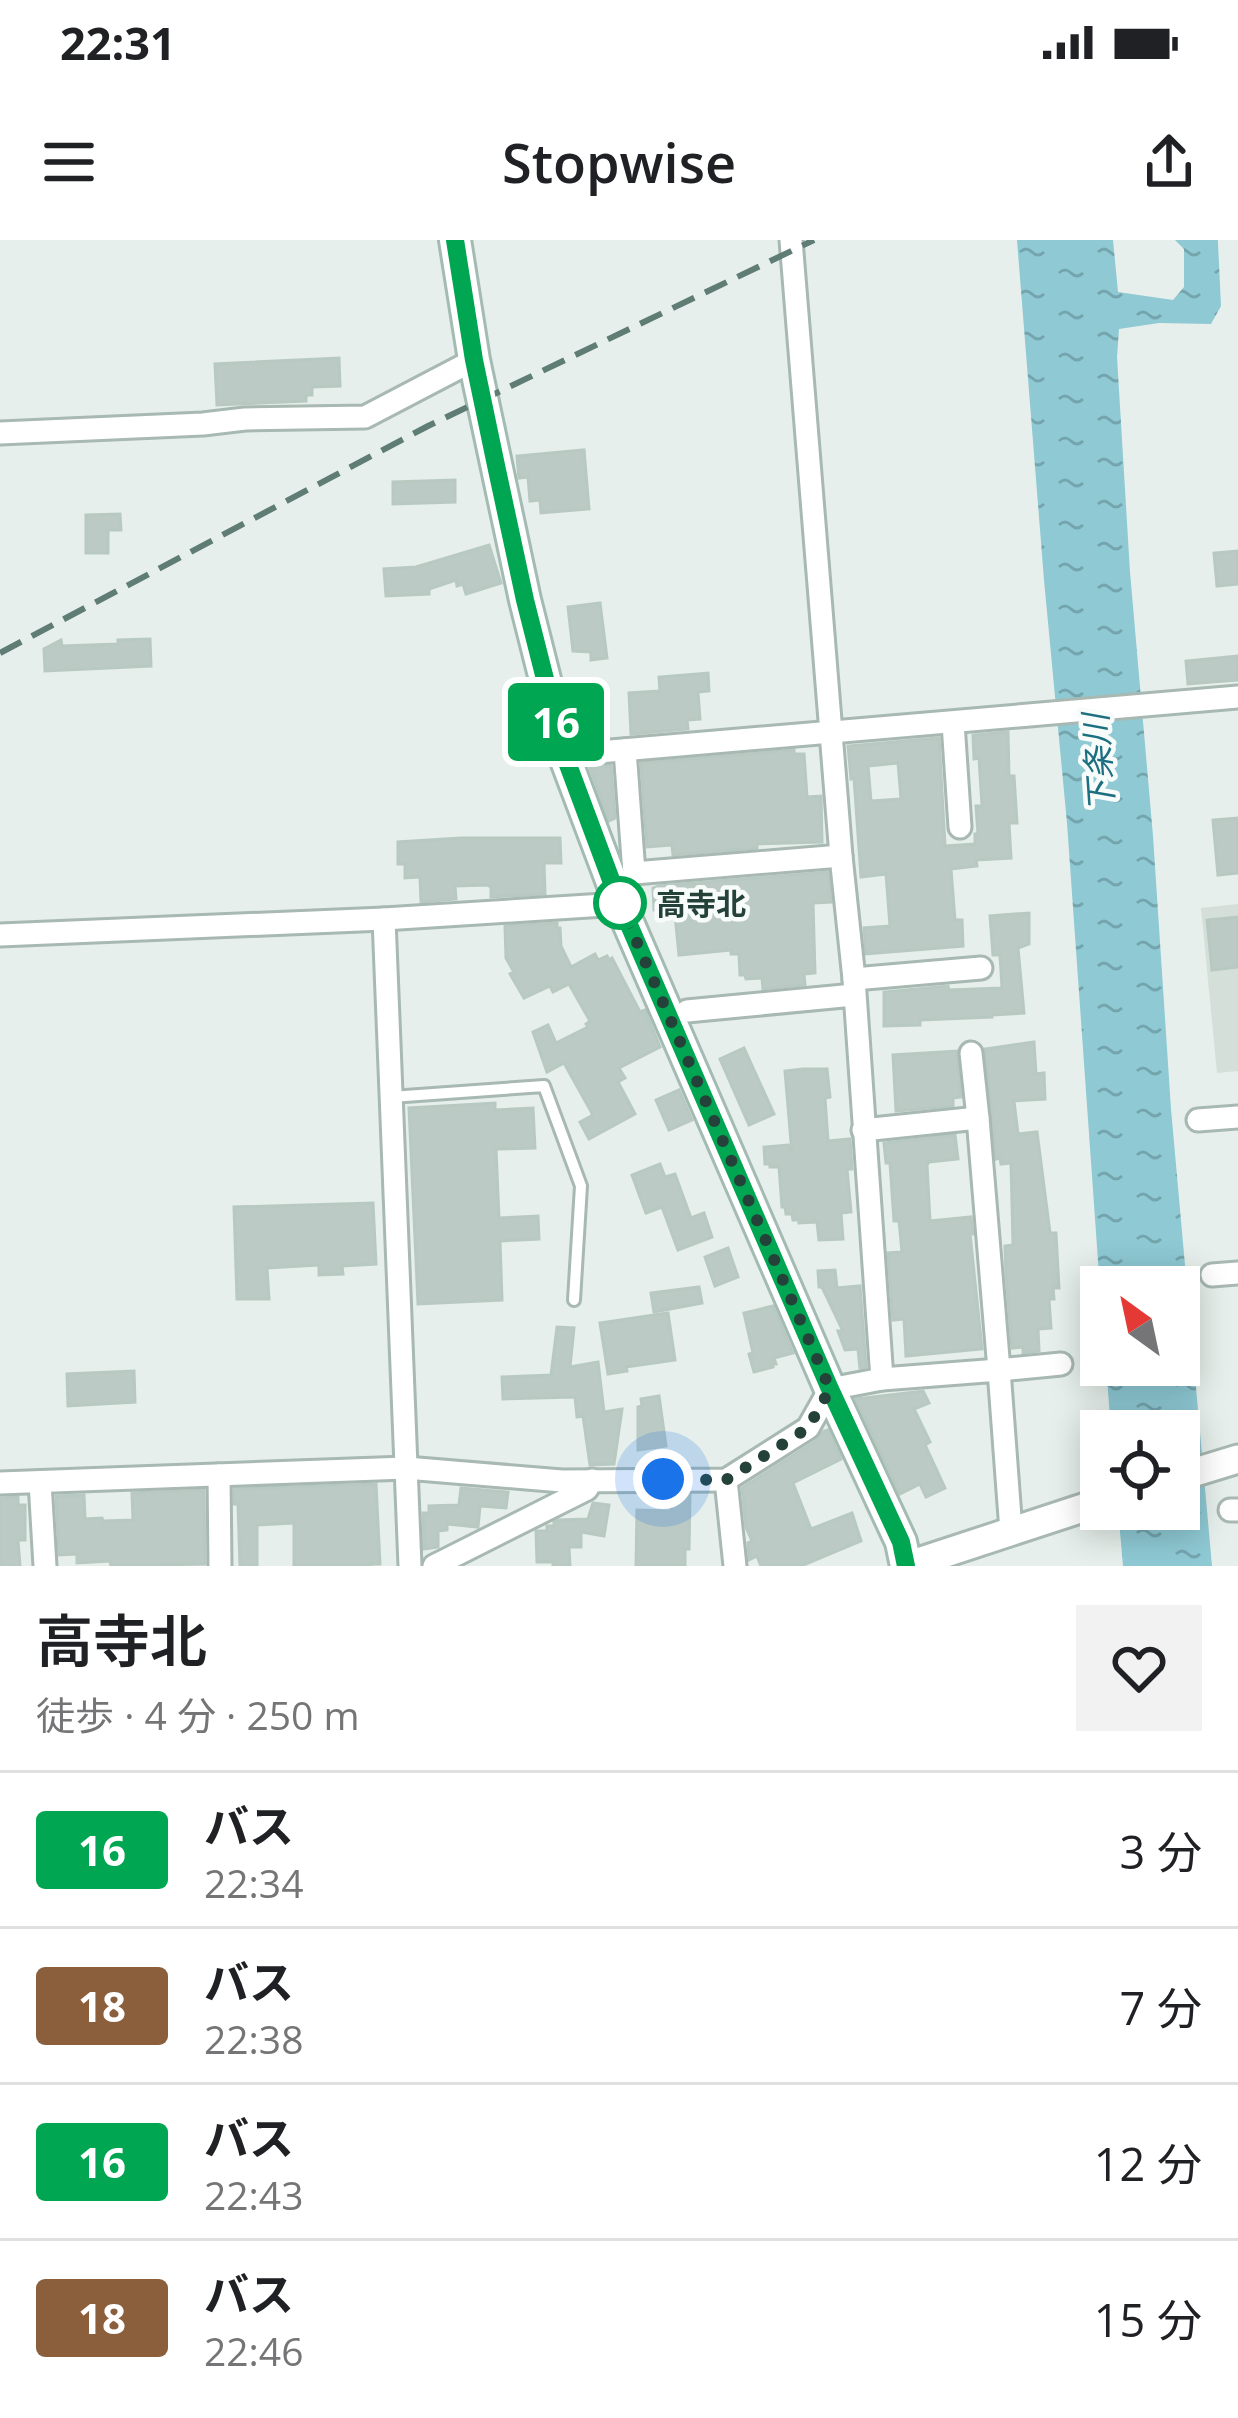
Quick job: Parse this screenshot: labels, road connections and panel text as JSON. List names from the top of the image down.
{
  "water": ["下条川"],
  "places": ["高寺北"],
  "lines": ["bus line 16"],
  "north": "top left",
  "page": {
    "status": "22:31",
    "header": "Stopwise",
    "on_map": "16",
    "heading": ["高寺北", "徒歩 · 4 分 · 250 m"],
    "list": [
      {
        "mark": "16",
        "name": "バス",
        "note": "22:34",
        "value": "3 分"
      },
      {
        "mark": "18",
        "name": "バス",
        "note": "22:38",
        "value": "7 分"
      },
      {
        "mark": "16",
        "name": "バス",
        "note": "22:43",
        "value": "12 分"
      },
      {
        "mark": "18",
        "name": "バス",
        "note": "22:46",
        "value": "15 分"
      }
    ]
  }
}
